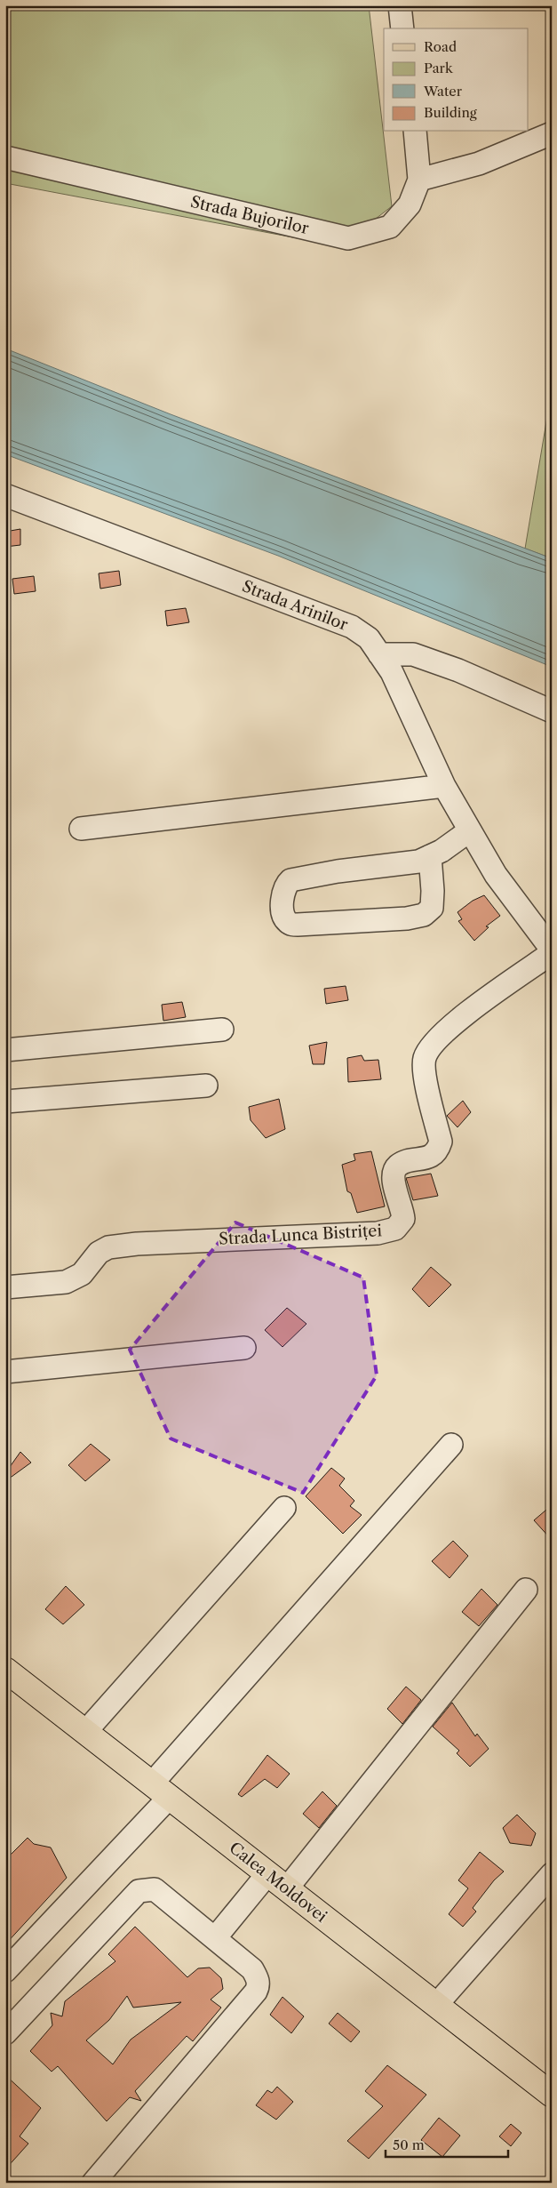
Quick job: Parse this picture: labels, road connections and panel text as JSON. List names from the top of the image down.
{
  "streets": {
    "main road": ["Calea Moldovei"],
    "street": ["Strada Bujorilor", "Strada Arinilor", "Strada Lunca Bistriței"]
  },
  "legend": [
    "Road",
    "Park",
    "Water",
    "Building"
  ],
  "scale_bar": "50 m"
}
